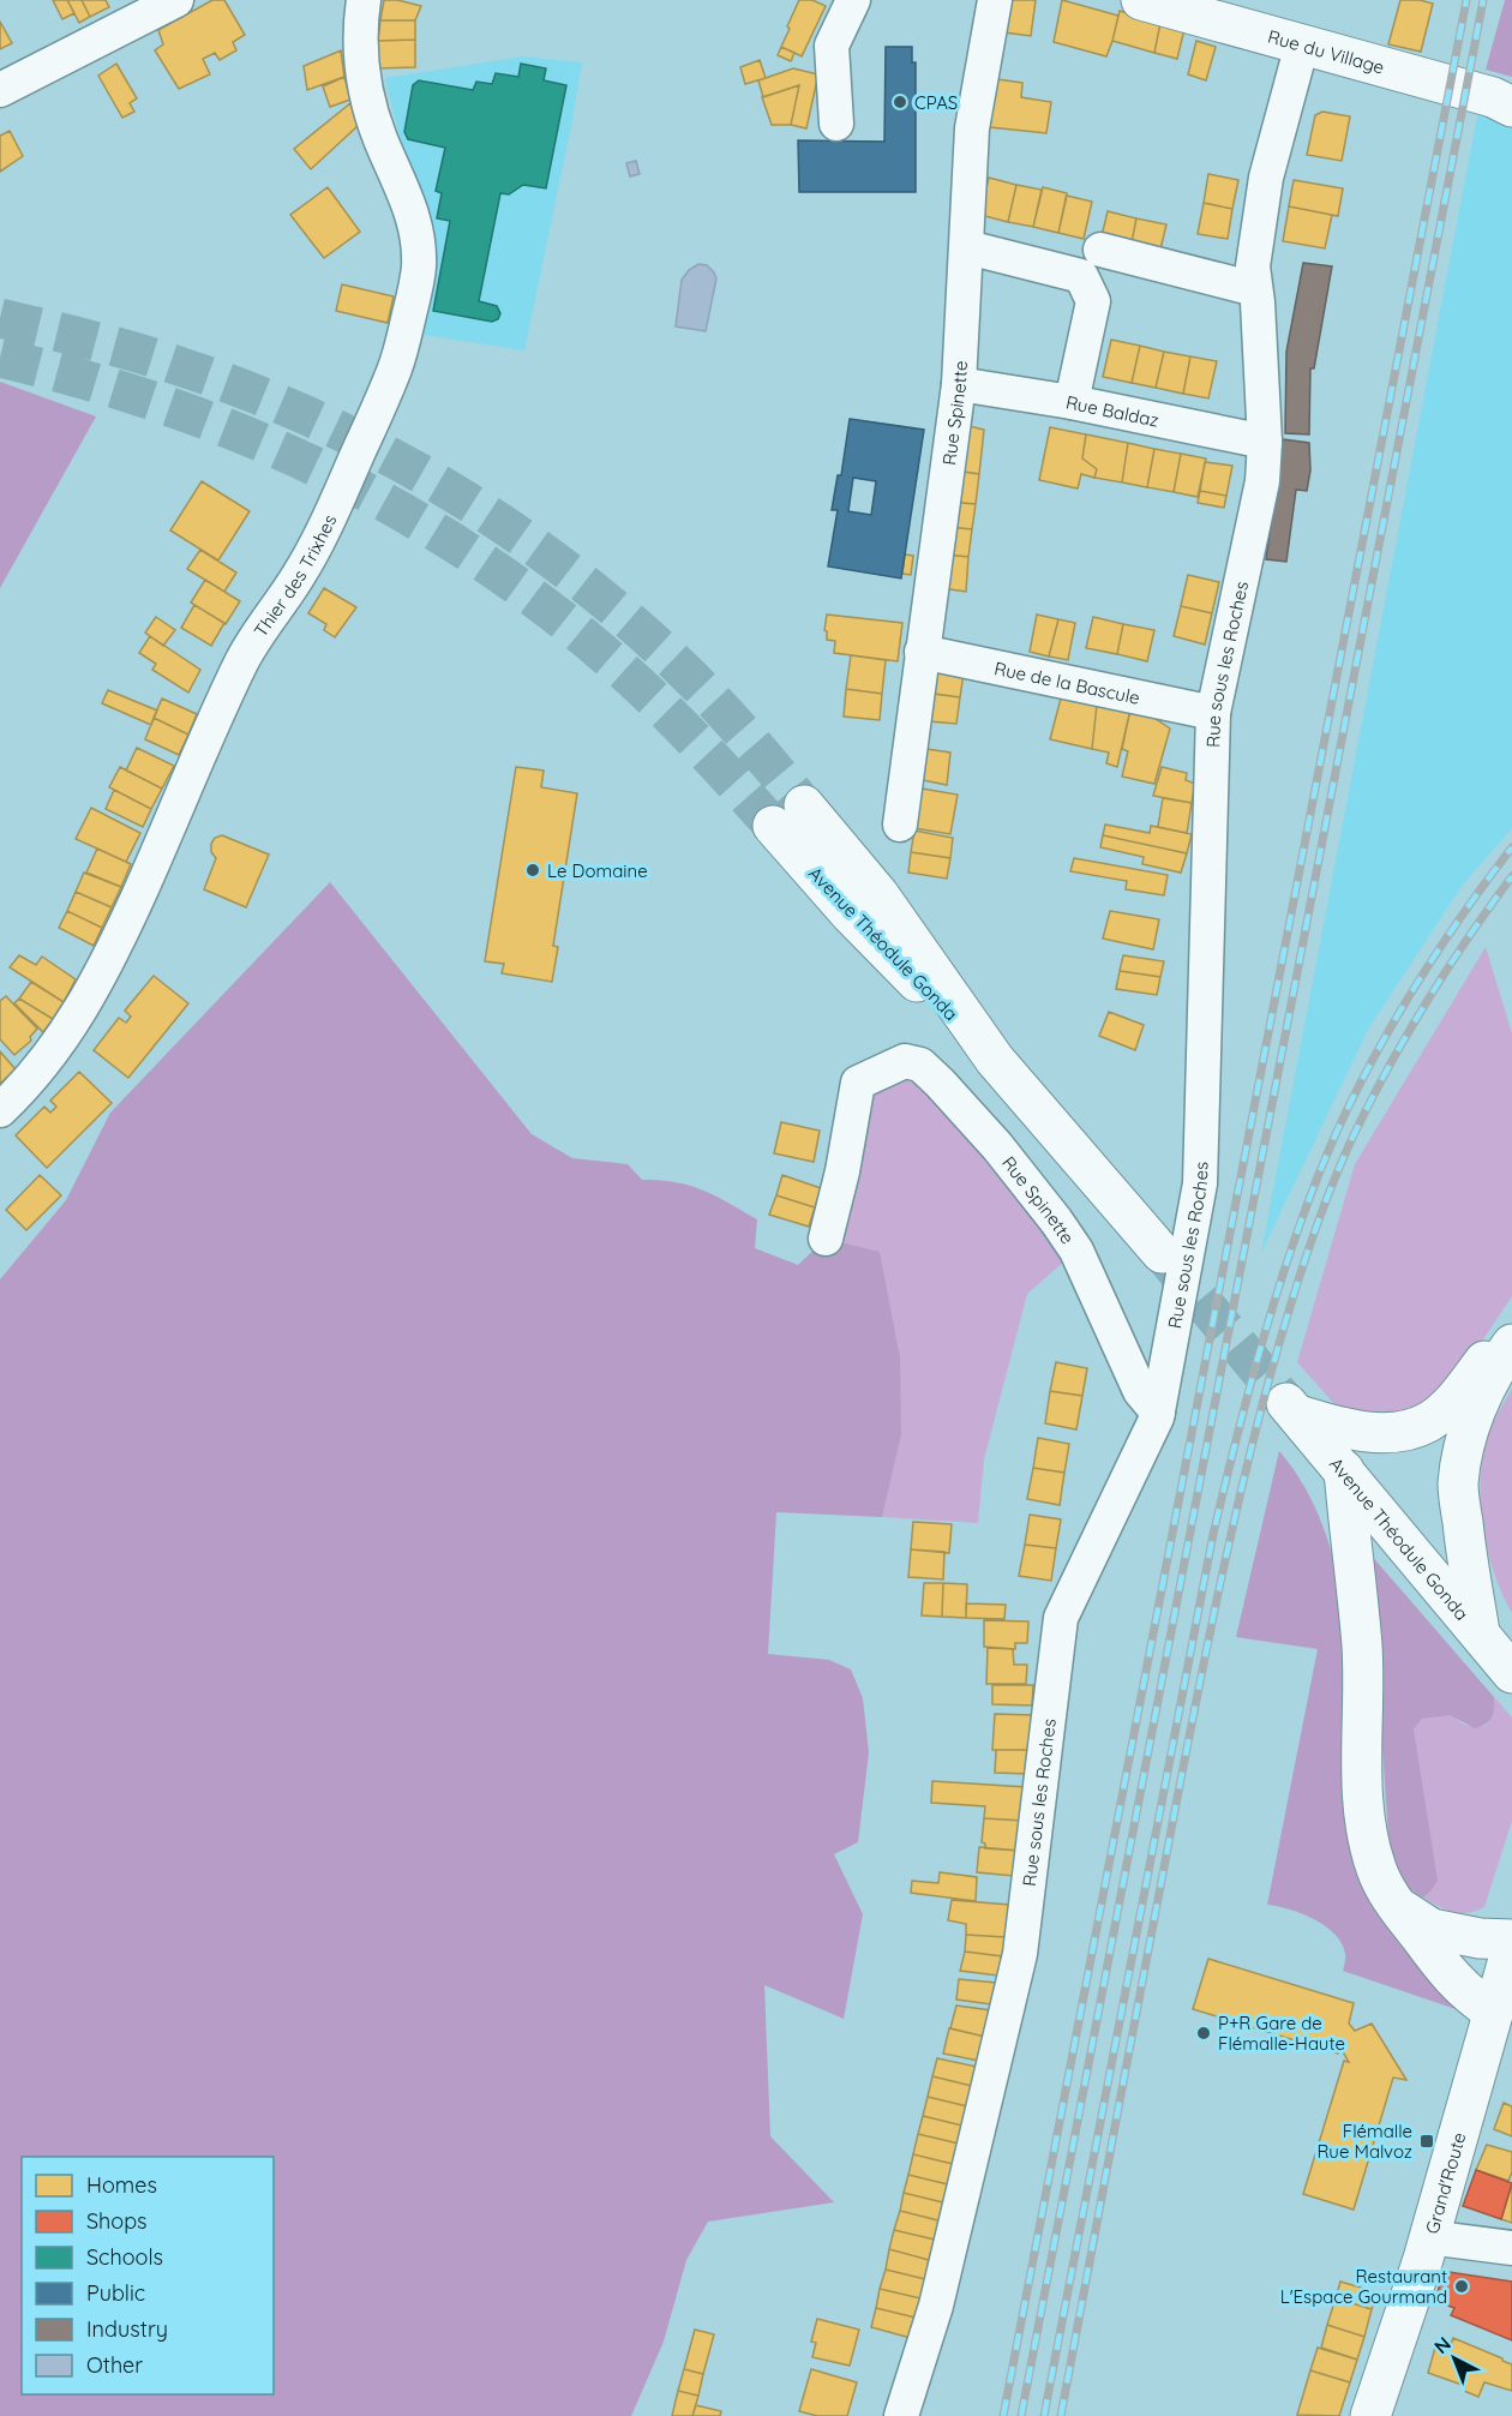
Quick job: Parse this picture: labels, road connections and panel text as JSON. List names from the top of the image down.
{
  "streets": {
    "main road": ["Rue du Village", "Avenue Théodule Gonda", "Grand'Route"],
    "street": [
      "Rue Baldaz",
      "Rue Spinette",
      "Thier des Trixhes",
      "Rue sous les Roches",
      "Rue de la Bascule"
    ]
  },
  "crossings": [
    ["Rue du Village", "Rue sous les Roches"],
    ["Rue Baldaz", "Rue Spinette"],
    ["Rue Baldaz", "Rue sous les Roches"],
    ["Rue Spinette", "Rue sous les Roches"],
    ["Rue Spinette", "Rue de la Bascule"],
    ["Rue sous les Roches", "Rue de la Bascule"]
  ],
  "places": {
    "other": [
      "CPAS",
      "Le Domaine",
      "P+R Gare de Flémalle-Haute",
      "Restaurant L'Espace Gourmand"
    ],
    "transit": ["Flémalle Rue Malvoz"]
  },
  "legend": [
    "Homes",
    "Shops",
    "Schools",
    "Public",
    "Industry",
    "Other"
  ],
  "north": "top left"
}
